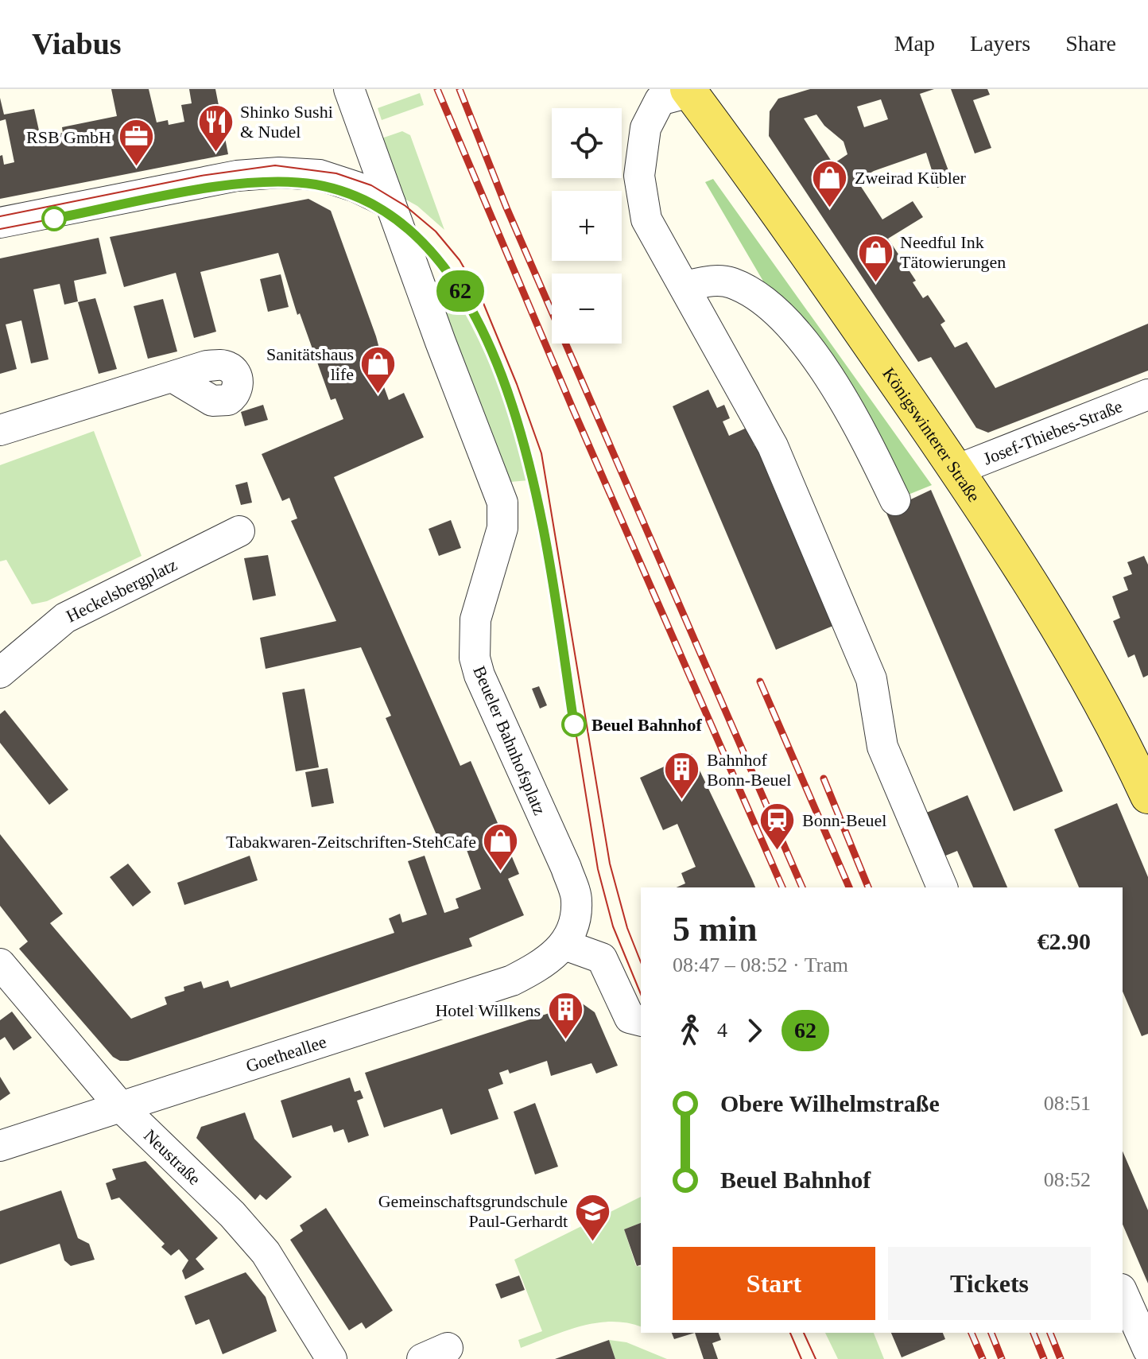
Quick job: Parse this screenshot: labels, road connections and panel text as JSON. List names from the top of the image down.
{
  "streets": {
    "main road": ["Königswinterer Straße"],
    "street": [
      "Josef-Thiebes-Straße",
      "Heckelsbergplatz",
      "Beueler Bahnhofsplatz",
      "Goetheallee",
      "Neustraße"
    ]
  },
  "crossings": [
    ["Josef-Thiebes-Straße", "Königswinterer Straße"],
    ["Beueler Bahnhofsplatz", "Goetheallee"],
    ["Goetheallee", "Neustraße"]
  ],
  "places": {
    "restaurant": ["Shinko Sushi & Nudel"],
    "office": ["RSB GmbH"],
    "shop": [
      "Zweirad Kübler",
      "Needful Ink Tätowierungen",
      "Sanitätshaus life",
      "Tabakwaren-Zeitschriften-StehCafe"
    ],
    "other": ["Beuel Bahnhof"],
    "building": ["Bahnhof Bonn-Beuel", "Hotel Willkens"],
    "station": ["Bonn-Beuel"],
    "school or university": ["Gemeinschaftsgrundschule Paul-Gerhardt"]
  },
  "lines": ["tram line 62"],
  "page": {
    "header": "Viabus",
    "nav": ["Map", "Layers", "Share"],
    "on_map": "62",
    "map_buttons": ["+", "−"],
    "heading": ["5 min", "08:47 – 08:52 · Tram", "€2.90"],
    "legs": ["4", "62"],
    "list": [
      {
        "name": "Obere Wilhelmstraße",
        "value": "08:51"
      },
      {
        "name": "Beuel Bahnhof",
        "value": "08:52"
      }
    ],
    "buttons": ["Start", "Tickets"]
  }
}
